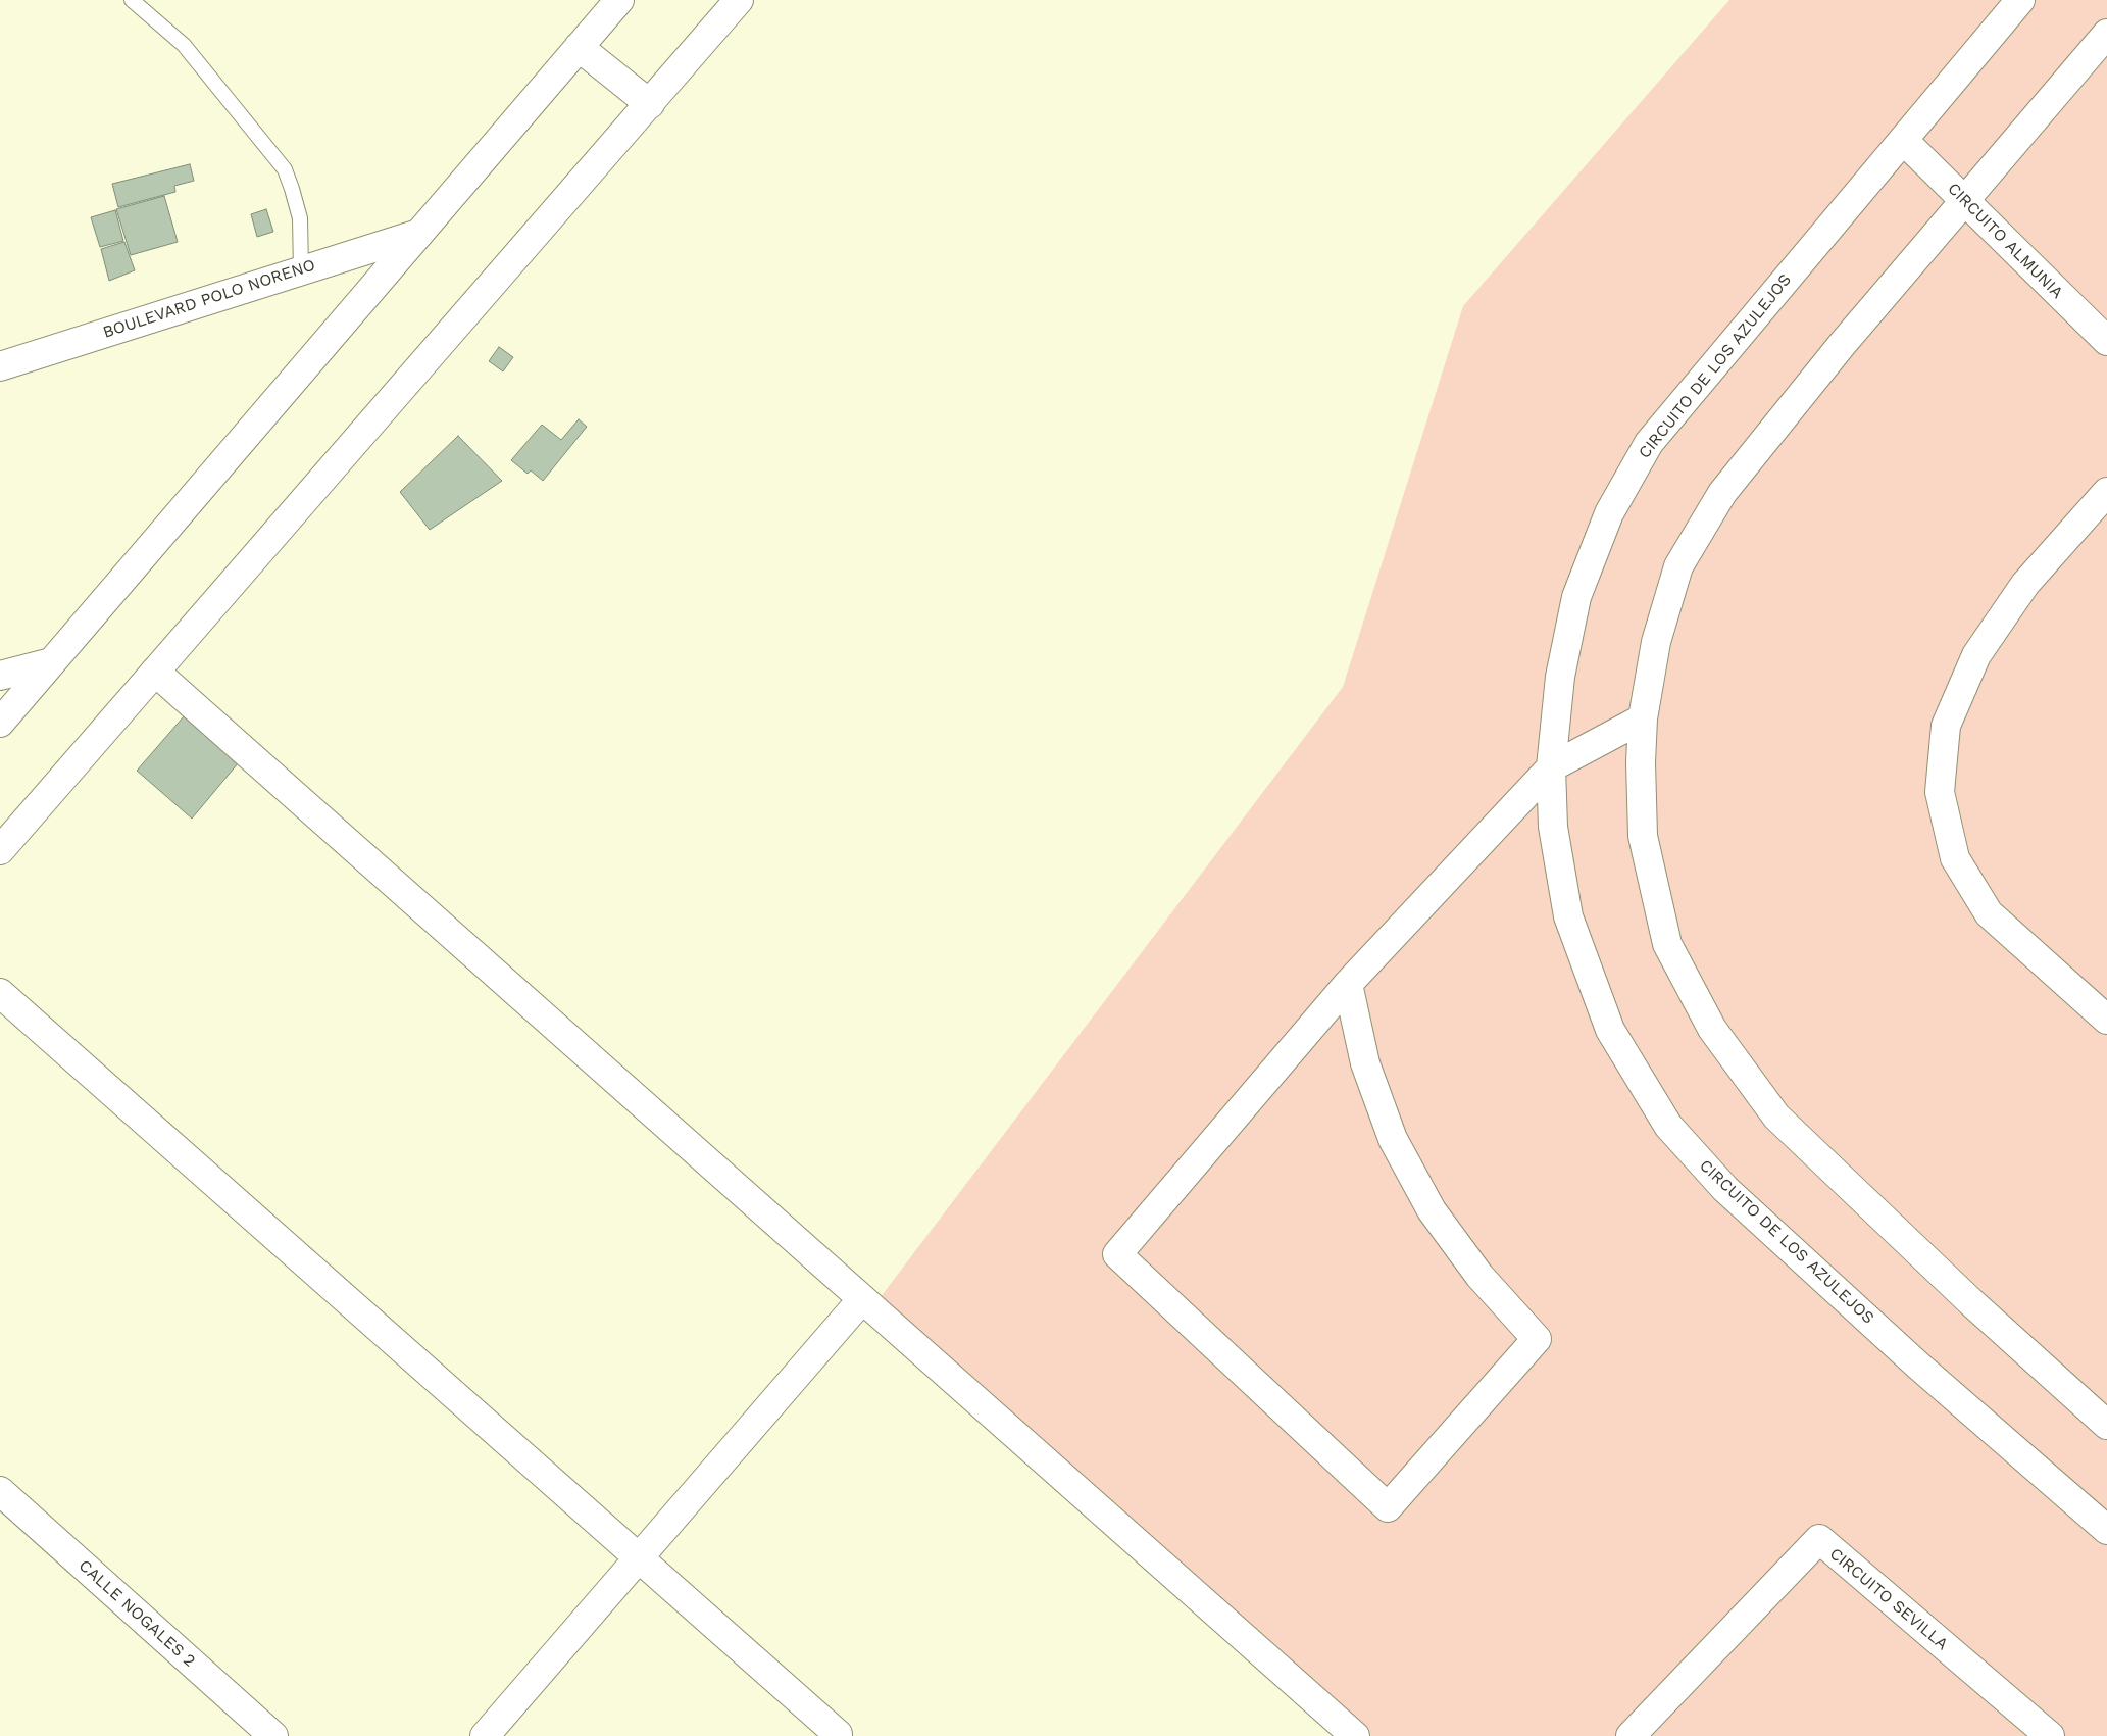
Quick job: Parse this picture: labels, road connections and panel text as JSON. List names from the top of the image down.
{
  "streets": {
    "street": [
      "CIRCUITO ALMUNIA",
      "BOULEVARD POLO NORENO",
      "CIRCUITO DE LOS AZULEJOS",
      "CIRCUITO SEVILLA",
      "CALLE NOGALES 2"
    ]
  },
  "crossings": [
    ["CIRCUITO ALMUNIA", "CIRCUITO DE LOS AZULEJOS"]
  ]
}
